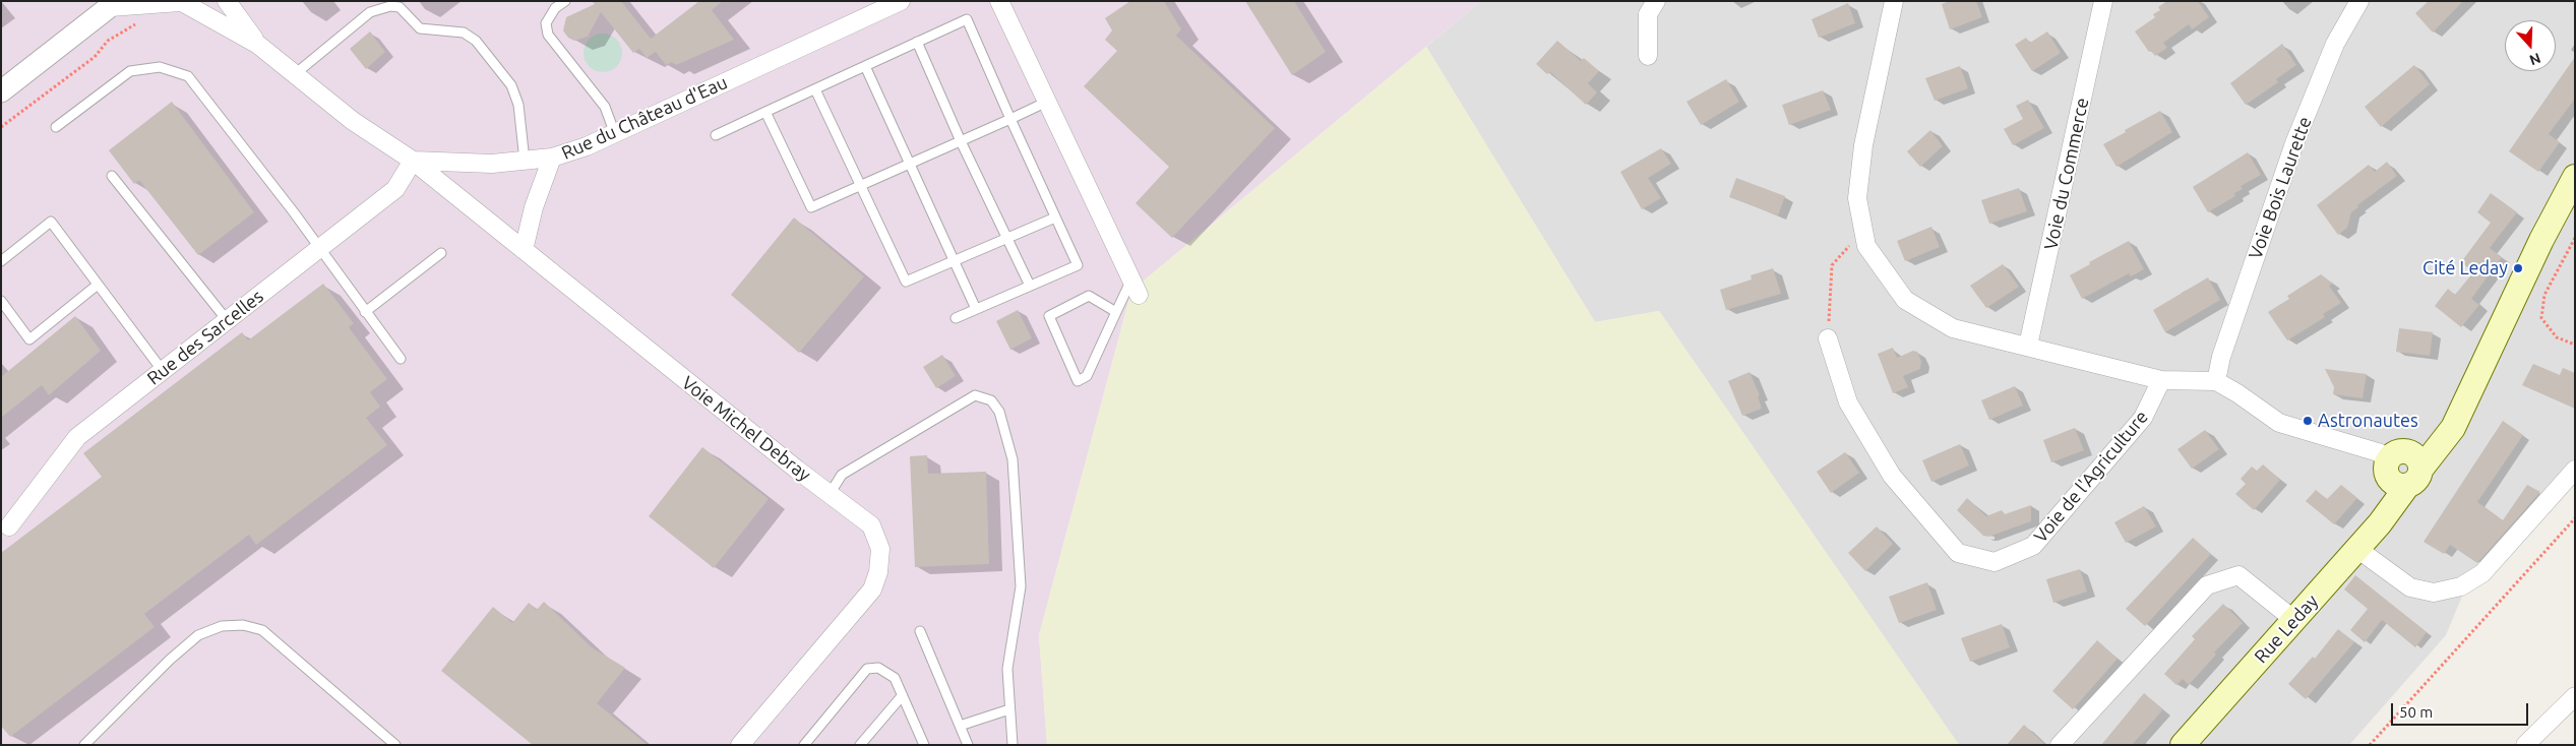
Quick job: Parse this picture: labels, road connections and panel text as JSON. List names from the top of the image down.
{
  "streets": {
    "main road": ["Rue Leday"],
    "street": [
      "Rue du Château d'Eau",
      "Voie du Commerce",
      "Voie Bois Laurette",
      "Rue des Sarcelles",
      "Voie Michel Debray",
      "Voie de l'Agriculture"
    ]
  },
  "crossings": [
    ["Rue du Château d'Eau", "Rue des Sarcelles"],
    ["Rue du Château d'Eau", "Voie Michel Debray"],
    ["Rue des Sarcelles", "Voie Michel Debray"]
  ],
  "places": ["Cité Leday", "Astronautes"],
  "scale_bar": "50 m",
  "north": "bottom"
}
